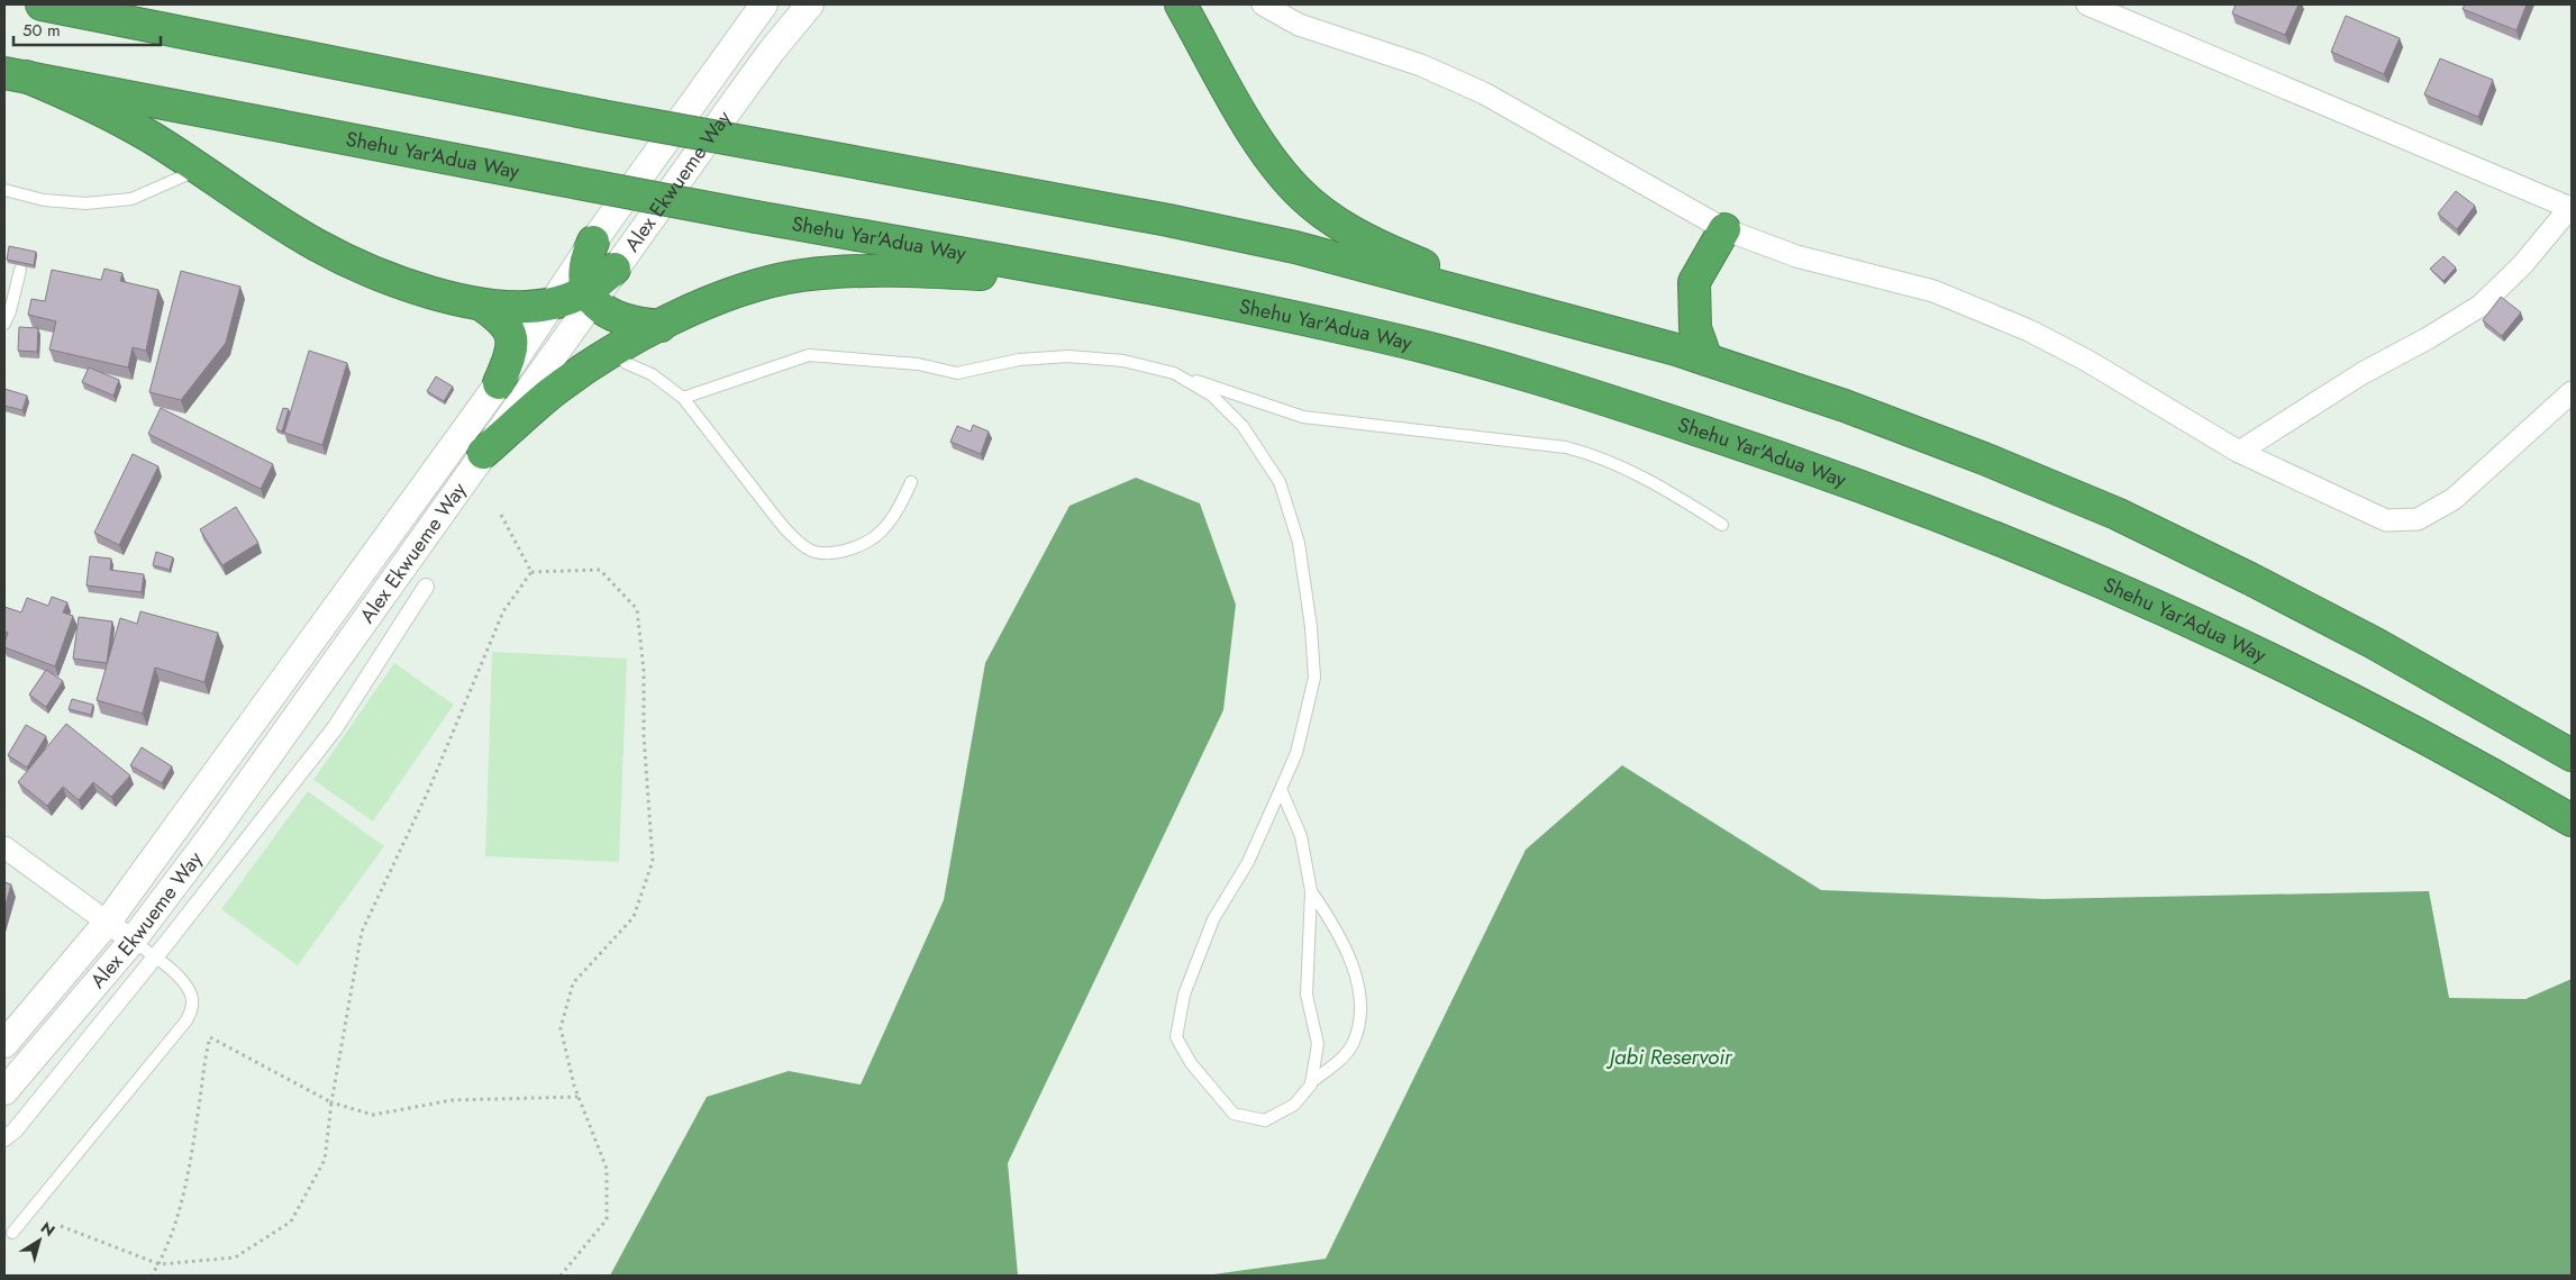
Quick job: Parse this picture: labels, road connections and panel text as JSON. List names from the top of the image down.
{
  "streets": {
    "highway": ["Shehu Yar'Adua Way"],
    "street": ["Alex Ekwueme Way"]
  },
  "water": ["Jabi Reservoir"],
  "scale_bar": "50 m",
  "north": "top right"
}
